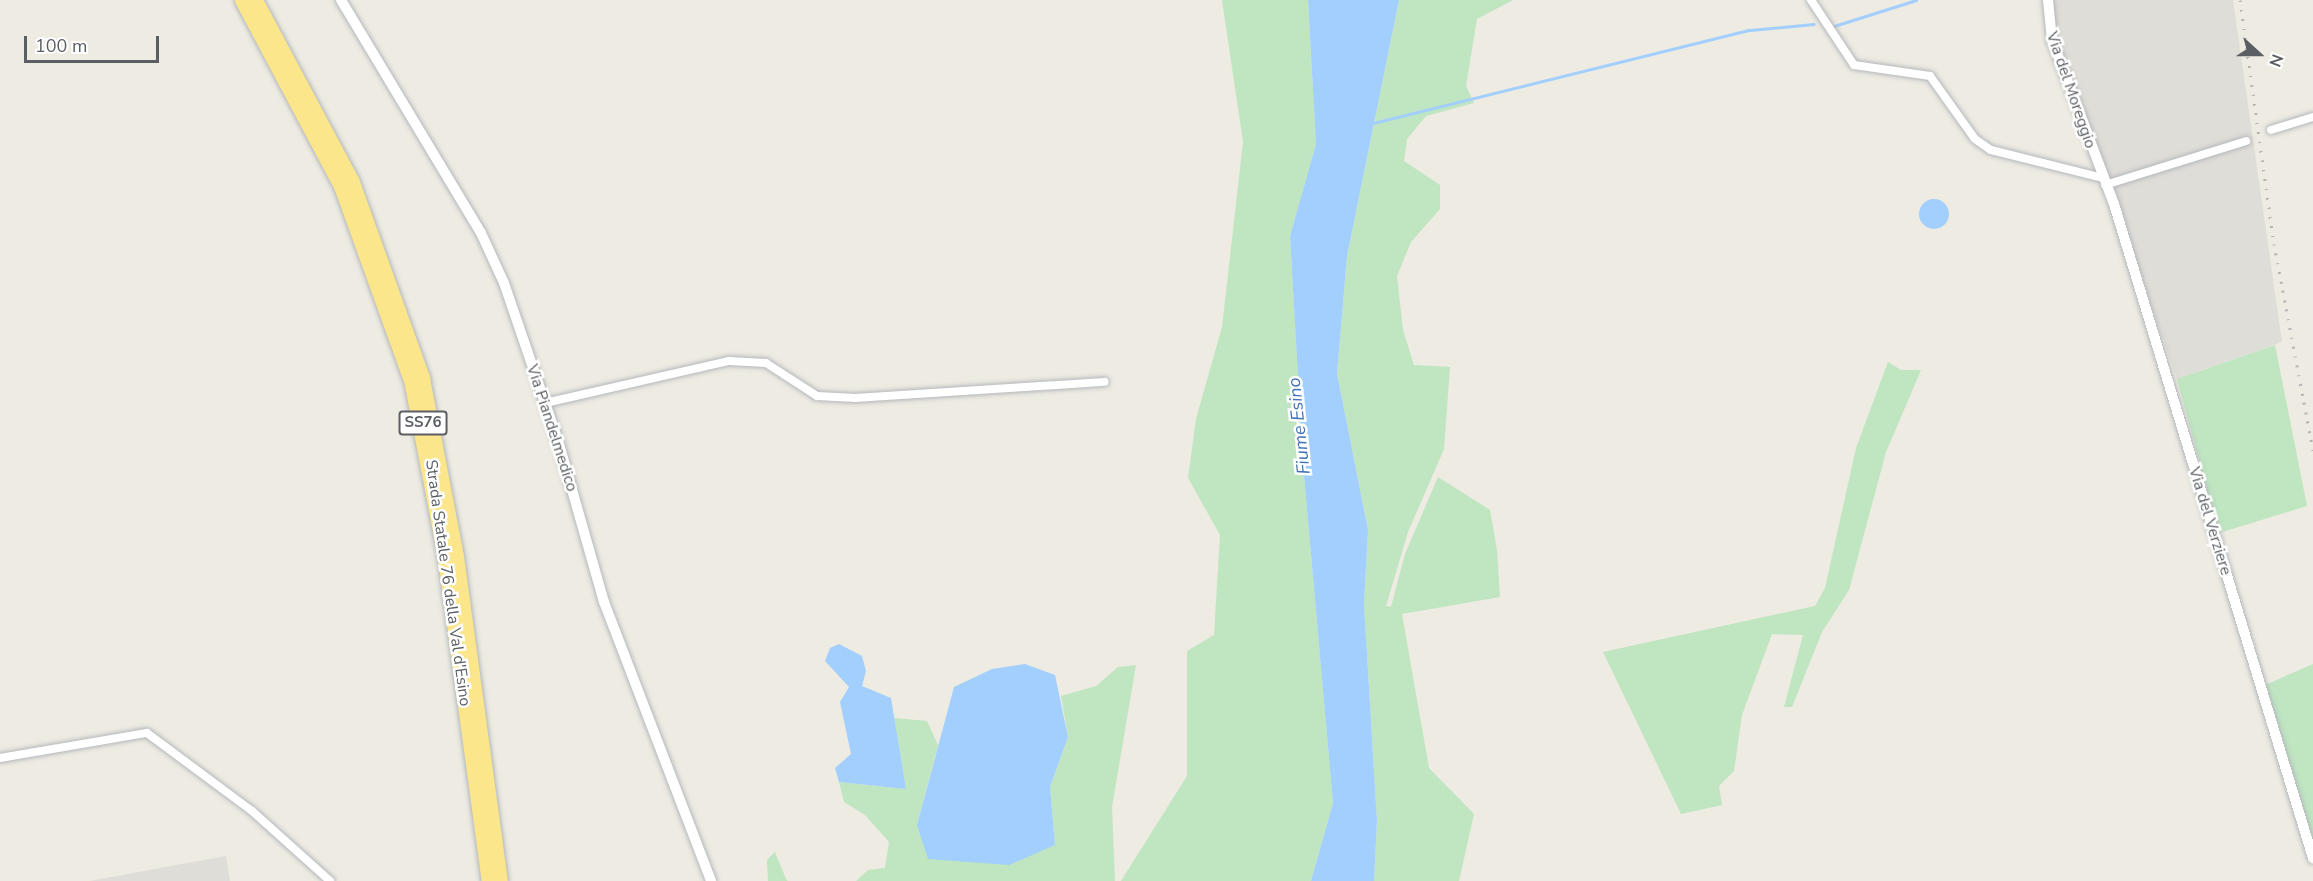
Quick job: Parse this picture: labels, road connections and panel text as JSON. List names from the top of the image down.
{
  "streets": {
    "highway": ["SS76", "Strada Statale 76 della Val d'Esino"],
    "main road": ["Via del Moreggio", "Via Piandelmedico", "Via del Verziere"]
  },
  "crossings": [
    ["Via del Moreggio", "Via del Verziere"]
  ],
  "water": ["Fiume Esino"],
  "scale_bar": "100 m",
  "north": "right"
}
